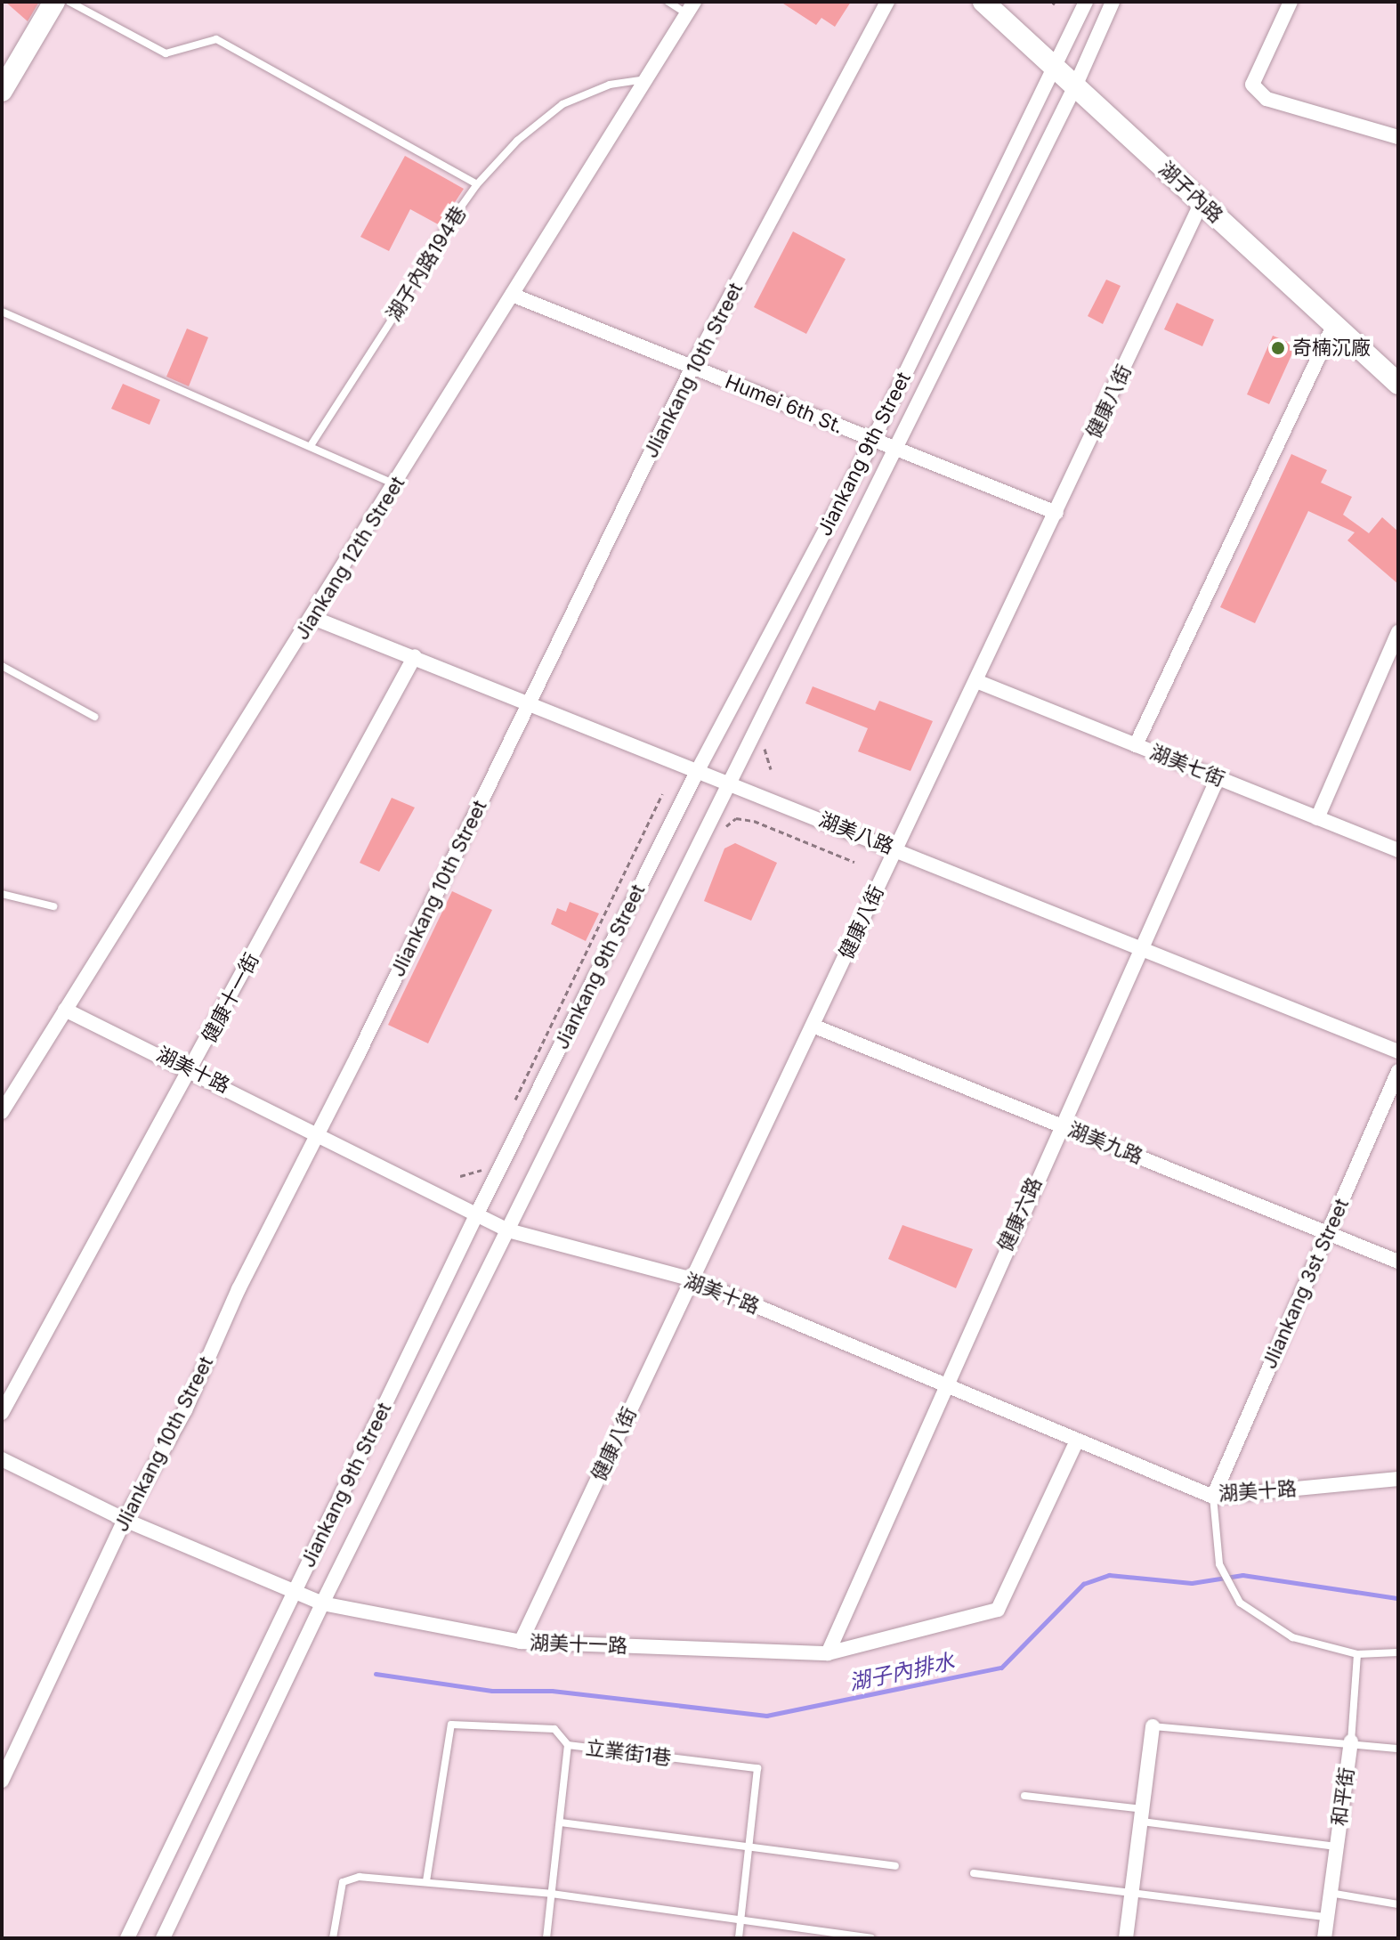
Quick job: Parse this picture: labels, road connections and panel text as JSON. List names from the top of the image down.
{
  "streets": {
    "street": [
      "湖子內路",
      "Jliankang 10th Street",
      "健康八街",
      "Humei 6th St.",
      "Jiankang 9th Street",
      "Jiankang 12th Street",
      "湖美七街",
      "湖美八路",
      "健康十一街",
      "湖美十路",
      "湖美九路",
      "健康六路",
      "Jliankang 3st Street",
      "湖美十一路",
      "和平街"
    ],
    "lane": ["湖子內路194巷", "立業街1巷"]
  },
  "crossings": [
    ["湖子內路", "健康八街"],
    ["湖子內路", "Jiankang 9th Street"],
    ["湖子內路194巷", "Jiankang 12th Street"],
    ["Jliankang 10th Street", "Humei 6th St."],
    ["Jliankang 10th Street", "湖美八路"],
    ["Jliankang 10th Street", "湖美十路"],
    ["Jliankang 10th Street", "湖美十一路"],
    ["健康八街", "Humei 6th St."],
    ["健康八街", "湖美七街"],
    ["健康八街", "湖美八路"],
    ["健康八街", "湖美十路"],
    ["健康八街", "湖美九路"],
    ["健康八街", "湖美十一路"],
    ["Humei 6th St.", "Jiankang 9th Street"],
    ["Humei 6th St.", "Jiankang 12th Street"],
    ["Jiankang 9th Street", "湖美八路"],
    ["Jiankang 9th Street", "湖美十路"],
    ["Jiankang 9th Street", "湖美十一路"],
    ["Jiankang 12th Street", "湖美八路"],
    ["Jiankang 12th Street", "湖美十路"],
    ["湖美七街", "健康六路"],
    ["湖美八路", "健康十一街"],
    ["湖美八路", "健康六路"],
    ["健康十一街", "湖美十路"],
    ["湖美十路", "健康六路"],
    ["湖美十路", "Jliankang 3st Street"],
    ["湖美十路", "湖美十一路"],
    ["湖美九路", "健康六路"],
    ["湖美九路", "Jliankang 3st Street"],
    ["健康六路", "湖美十一路"]
  ],
  "water": ["湖子內排水"],
  "places": ["奇楠沉廠"]
}
